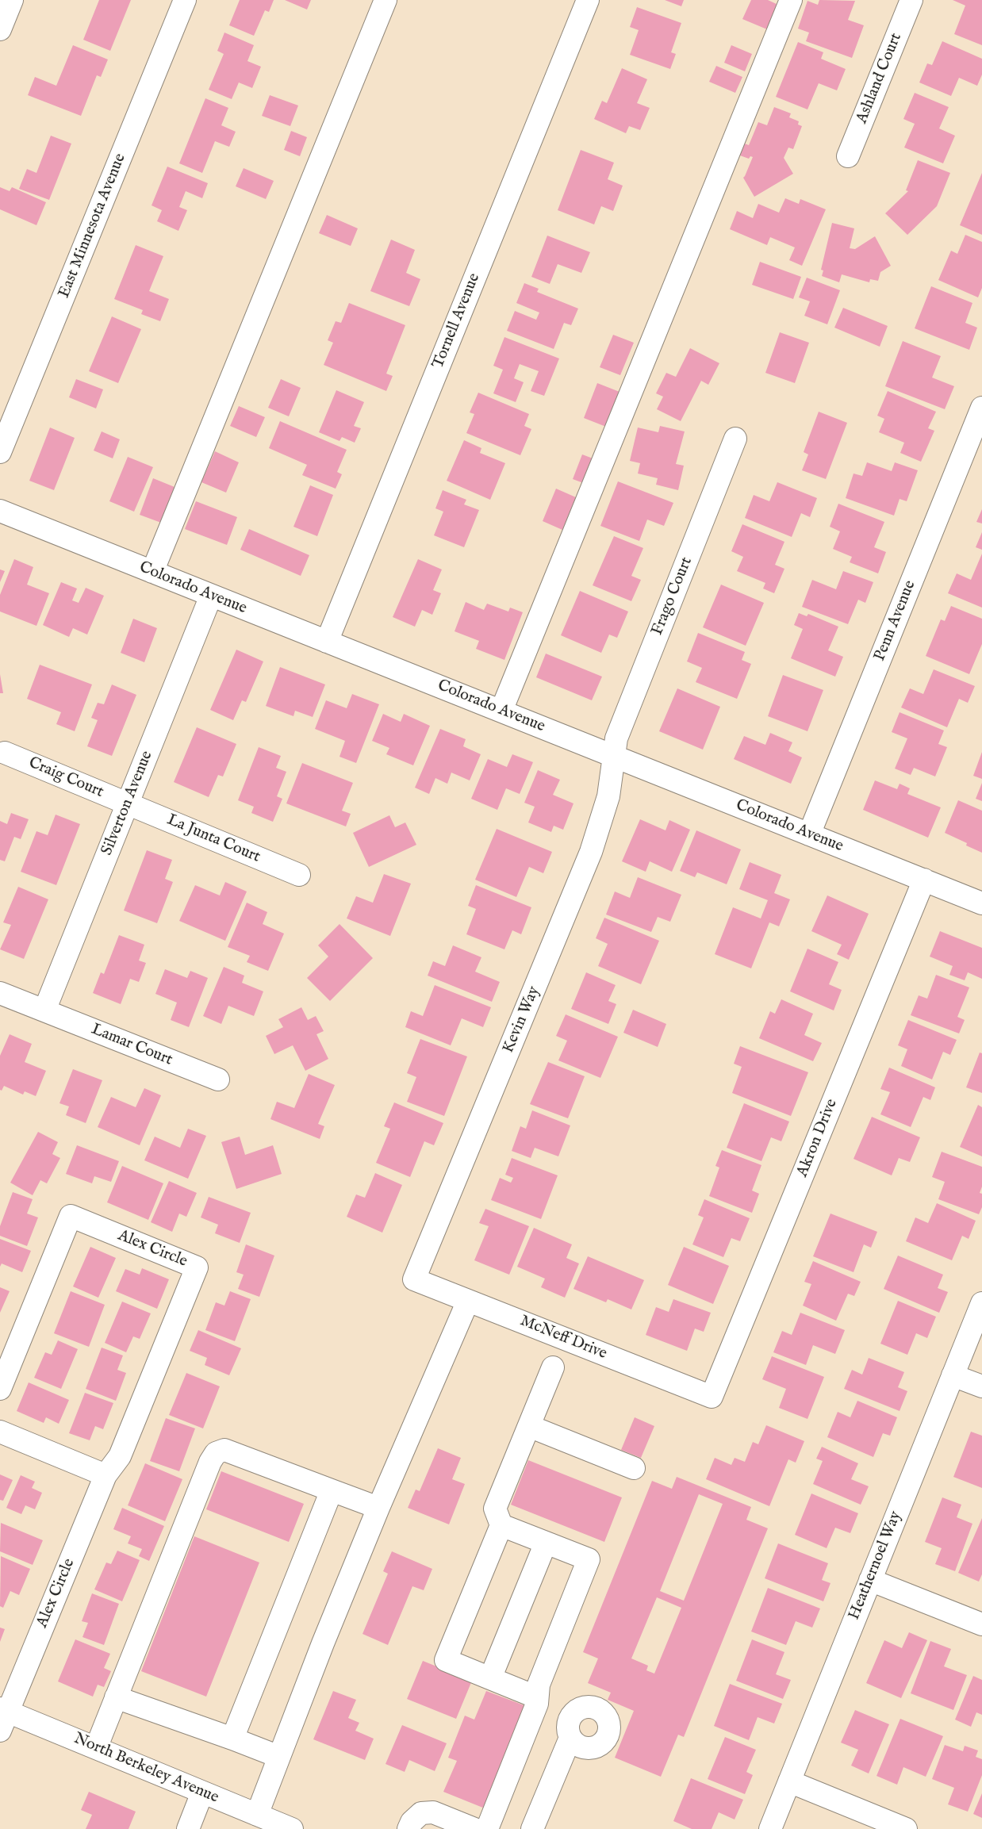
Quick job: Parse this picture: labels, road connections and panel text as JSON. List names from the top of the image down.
{
  "streets": {
    "street": [
      "Ashland Court",
      "East Minnesota Avenue",
      "Tornell Avenue",
      "Colorado Avenue",
      "Frago Court",
      "Penn Avenue",
      "Craig Court",
      "Silverton Avenue",
      "La Junta Court",
      "Kevin Way",
      "Lamar Court",
      "Akron Drive",
      "Alex Circle",
      "McNeff Drive",
      "Heathernoel Way",
      "North Berkeley Avenue"
    ]
  },
  "crossings": [
    ["Tornell Avenue", "Colorado Avenue"],
    ["Colorado Avenue", "Frago Court"],
    ["Colorado Avenue", "Penn Avenue"],
    ["Colorado Avenue", "Silverton Avenue"],
    ["Colorado Avenue", "Kevin Way"],
    ["Colorado Avenue", "Akron Drive"],
    ["Frago Court", "Kevin Way"],
    ["Craig Court", "Silverton Avenue"],
    ["Craig Court", "La Junta Court"],
    ["Silverton Avenue", "La Junta Court"],
    ["Silverton Avenue", "Lamar Court"],
    ["Kevin Way", "McNeff Drive"],
    ["Akron Drive", "McNeff Drive"],
    ["Alex Circle", "North Berkeley Avenue"]
  ]
}
